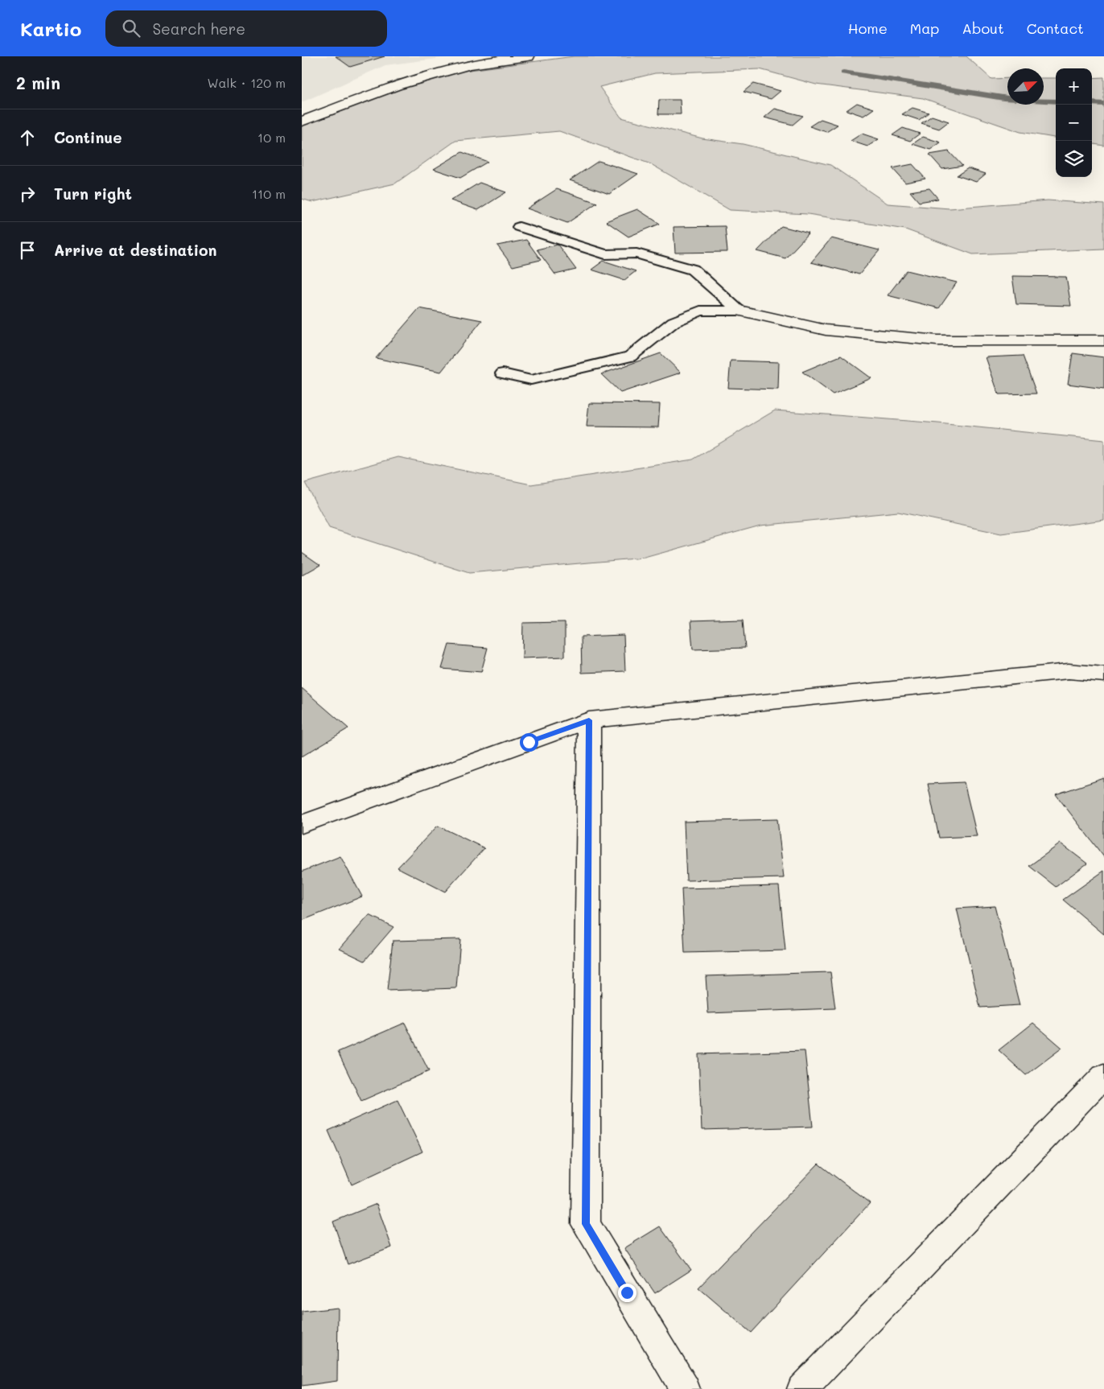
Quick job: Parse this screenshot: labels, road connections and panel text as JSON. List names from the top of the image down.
{
  "north": "top right",
  "page": {
    "header": "Kartio",
    "search": "Search here",
    "nav": [
      "Home",
      "Map",
      "About",
      "Contact"
    ],
    "heading": ["2 min", "Walk · 120 m"],
    "map_buttons": ["+", "−"],
    "list": [
      ["Continue", "10 m"],
      ["Turn right", "110 m"],
      "Arrive at destination"
    ]
  }
}
